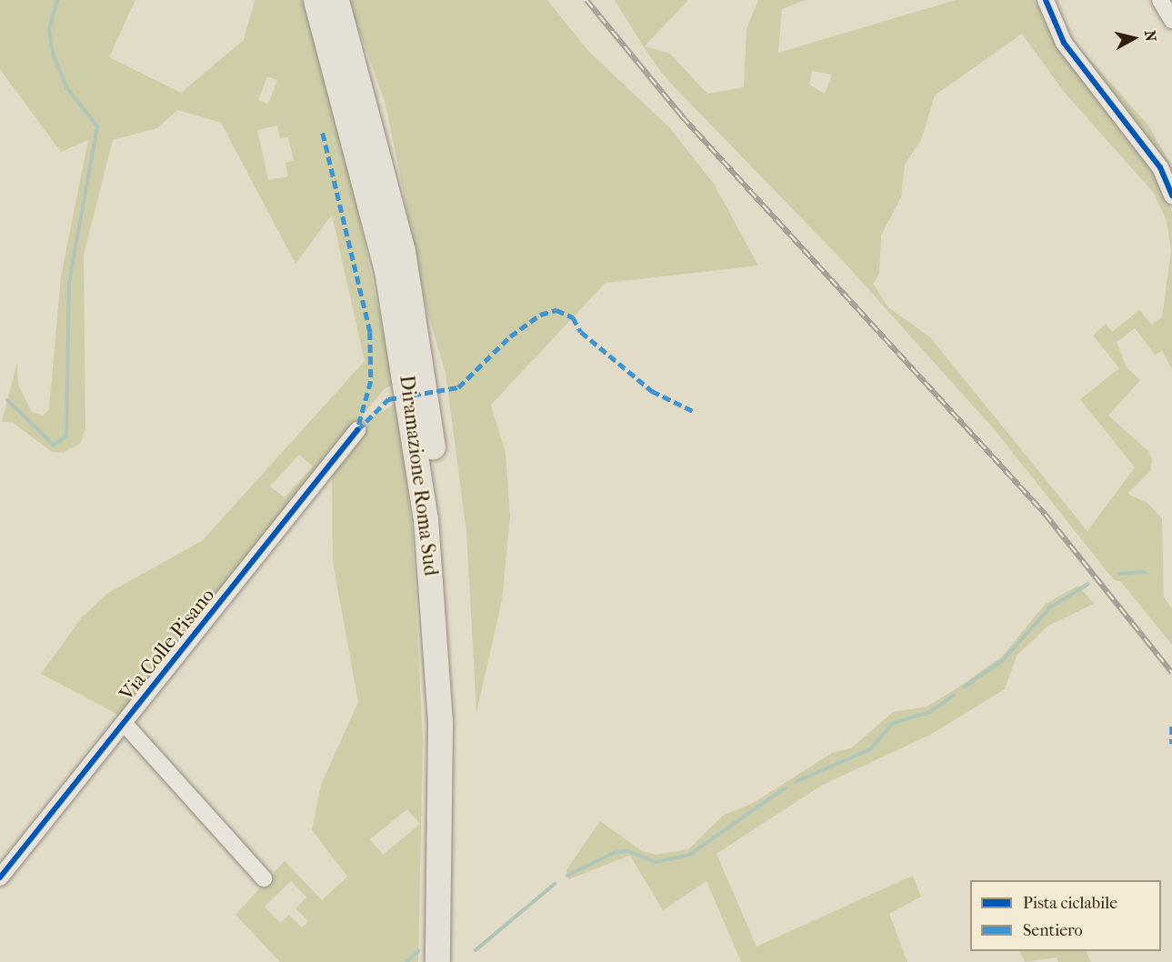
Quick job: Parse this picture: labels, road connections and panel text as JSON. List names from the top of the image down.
{
  "streets": {
    "highway": ["Diramazione Roma Sud"],
    "street": ["Via Colle Pisano"]
  },
  "legend": ["Pista ciclabile", "Sentiero"],
  "north": "right"
}
